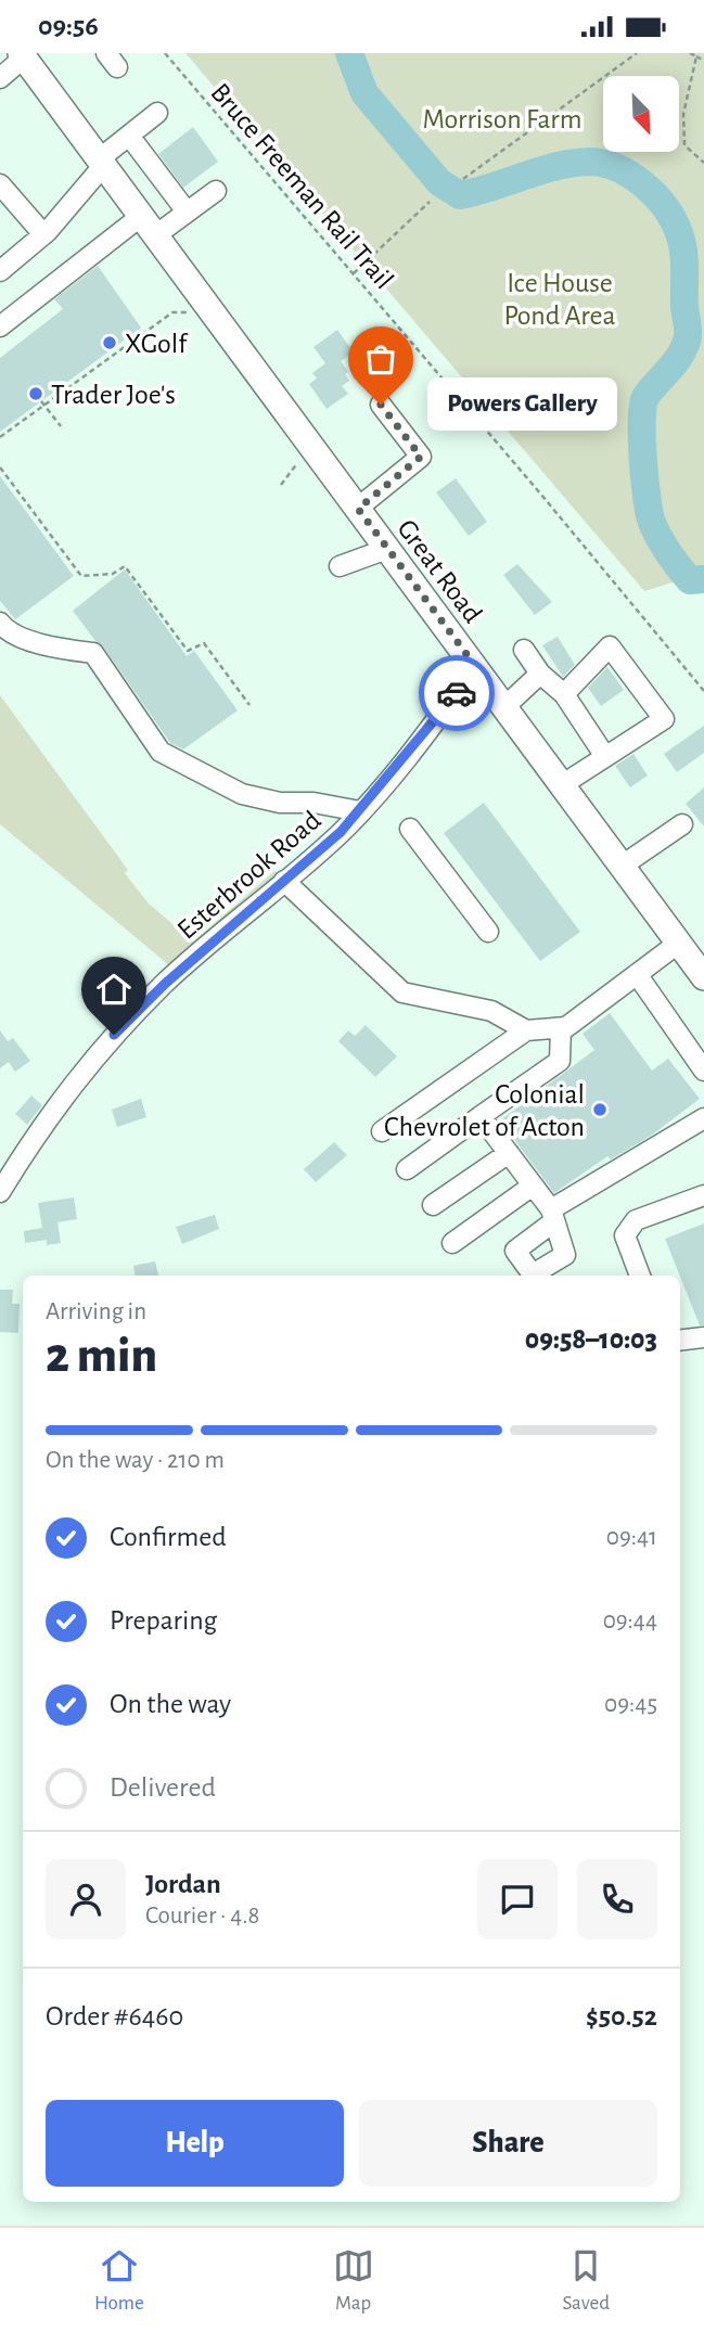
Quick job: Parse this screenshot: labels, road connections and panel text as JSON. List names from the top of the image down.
{
  "streets": {
    "main road": ["Great Road"],
    "street": ["Esterbrook Road"],
    "path": ["Bruce Freeman Rail Trail"]
  },
  "crossings": [
    ["Great Road", "Esterbrook Road"]
  ],
  "parks": ["Morrison Farm", "Ice House Pond Area"],
  "places": [
    "XGolf",
    "Trader Joe's",
    "Powers Gallery",
    "Colonial Chevrolet of Acton"
  ],
  "north": "bottom right",
  "page": {
    "status": "09:56",
    "bubble": "Powers Gallery",
    "heading": ["2 min", "Arriving in", "09:58–10:03"],
    "panel": [
      "Jordan",
      "Courier · 4.8",
      "Order #6460",
      "$50.52"
    ],
    "bar": "On the way · 210 m",
    "list": [
      ["Confirmed", "09:41"],
      ["Preparing", "09:44"],
      ["On the way", "09:45"],
      "Delivered"
    ],
    "buttons": ["Help", "Share"],
    "tabs": ["Home", "Map", "Saved"]
  }
}
